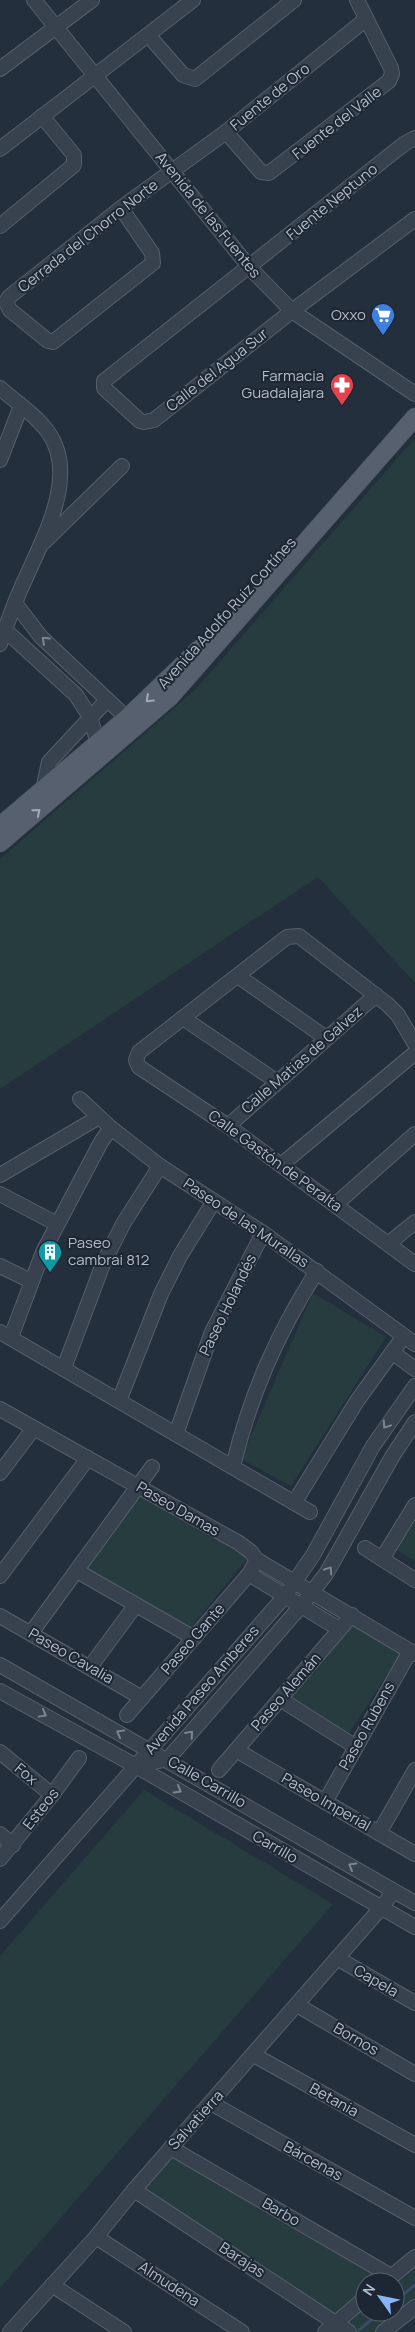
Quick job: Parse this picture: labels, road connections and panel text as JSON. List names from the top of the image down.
{
  "streets": {
    "main road": ["Avenida Adolfo Ruiz Cortínes"],
    "street": [
      "Fuente de Oro",
      "Fuente del Valle",
      "Fuente Neptuno",
      "Avenida de las Fuentes",
      "Cerrada del Chorro Norte",
      "Calle del Agua Sur",
      "Calle Matias de Galvez",
      "Calle Gastón de Peralta",
      "Paseo de las Murallas",
      "Paseo Holandés",
      "Paseo Damas",
      "Paseo Gante",
      "Paseo Cavalia",
      "Avenida Paseo Amberes",
      "Paseo Alemán",
      "Paseo Rubens",
      "Fox",
      "Calle Carrillo",
      "Paseo Imperial",
      "Esteos",
      "Carrillo",
      "Capela",
      "Bornos",
      "Betania",
      "Salvatierra",
      "Bárcenas",
      "Barbo",
      "Barajas",
      "Almudena"
    ]
  },
  "crossings": [
    ["Fuente de Oro", "Fuente del Valle"],
    ["Fuente de Oro", "Avenida de las Fuentes"],
    ["Fuente de Oro", "Cerrada del Chorro Norte"],
    ["Fuente Neptuno", "Avenida de las Fuentes"],
    ["Fuente Neptuno", "Calle del Agua Sur"],
    ["Avenida de las Fuentes", "Cerrada del Chorro Norte"],
    ["Avenida de las Fuentes", "Calle del Agua Sur"],
    ["Calle Matias de Galvez", "Calle Gastón de Peralta"],
    ["Paseo de las Murallas", "Paseo Holandés"],
    ["Paseo Damas", "Paseo Gante"],
    ["Paseo Damas", "Avenida Paseo Amberes"],
    ["Paseo Damas", "Paseo Alemán"],
    ["Paseo Damas", "Paseo Rubens"],
    ["Paseo Gante", "Paseo Cavalia"],
    ["Avenida Paseo Amberes", "Calle Carrillo"],
    ["Avenida Paseo Amberes", "Carrillo"],
    ["Paseo Alemán", "Paseo Imperial"],
    ["Paseo Rubens", "Paseo Imperial"],
    ["Fox", "Esteos"],
    ["Carrillo", "Salvatierra"],
    ["Capela", "Salvatierra"],
    ["Bornos", "Salvatierra"],
    ["Betania", "Salvatierra"],
    ["Salvatierra", "Bárcenas"],
    ["Salvatierra", "Barbo"],
    ["Salvatierra", "Barajas"],
    ["Salvatierra", "Almudena"]
  ],
  "one_way": ["Carrillo"],
  "places": {
    "supermarket": ["Oxxo"],
    "pharmacy": ["Farmacia Guadalajara"],
    "building": ["Paseo cambrai 812"]
  },
  "north": "top left"
}
